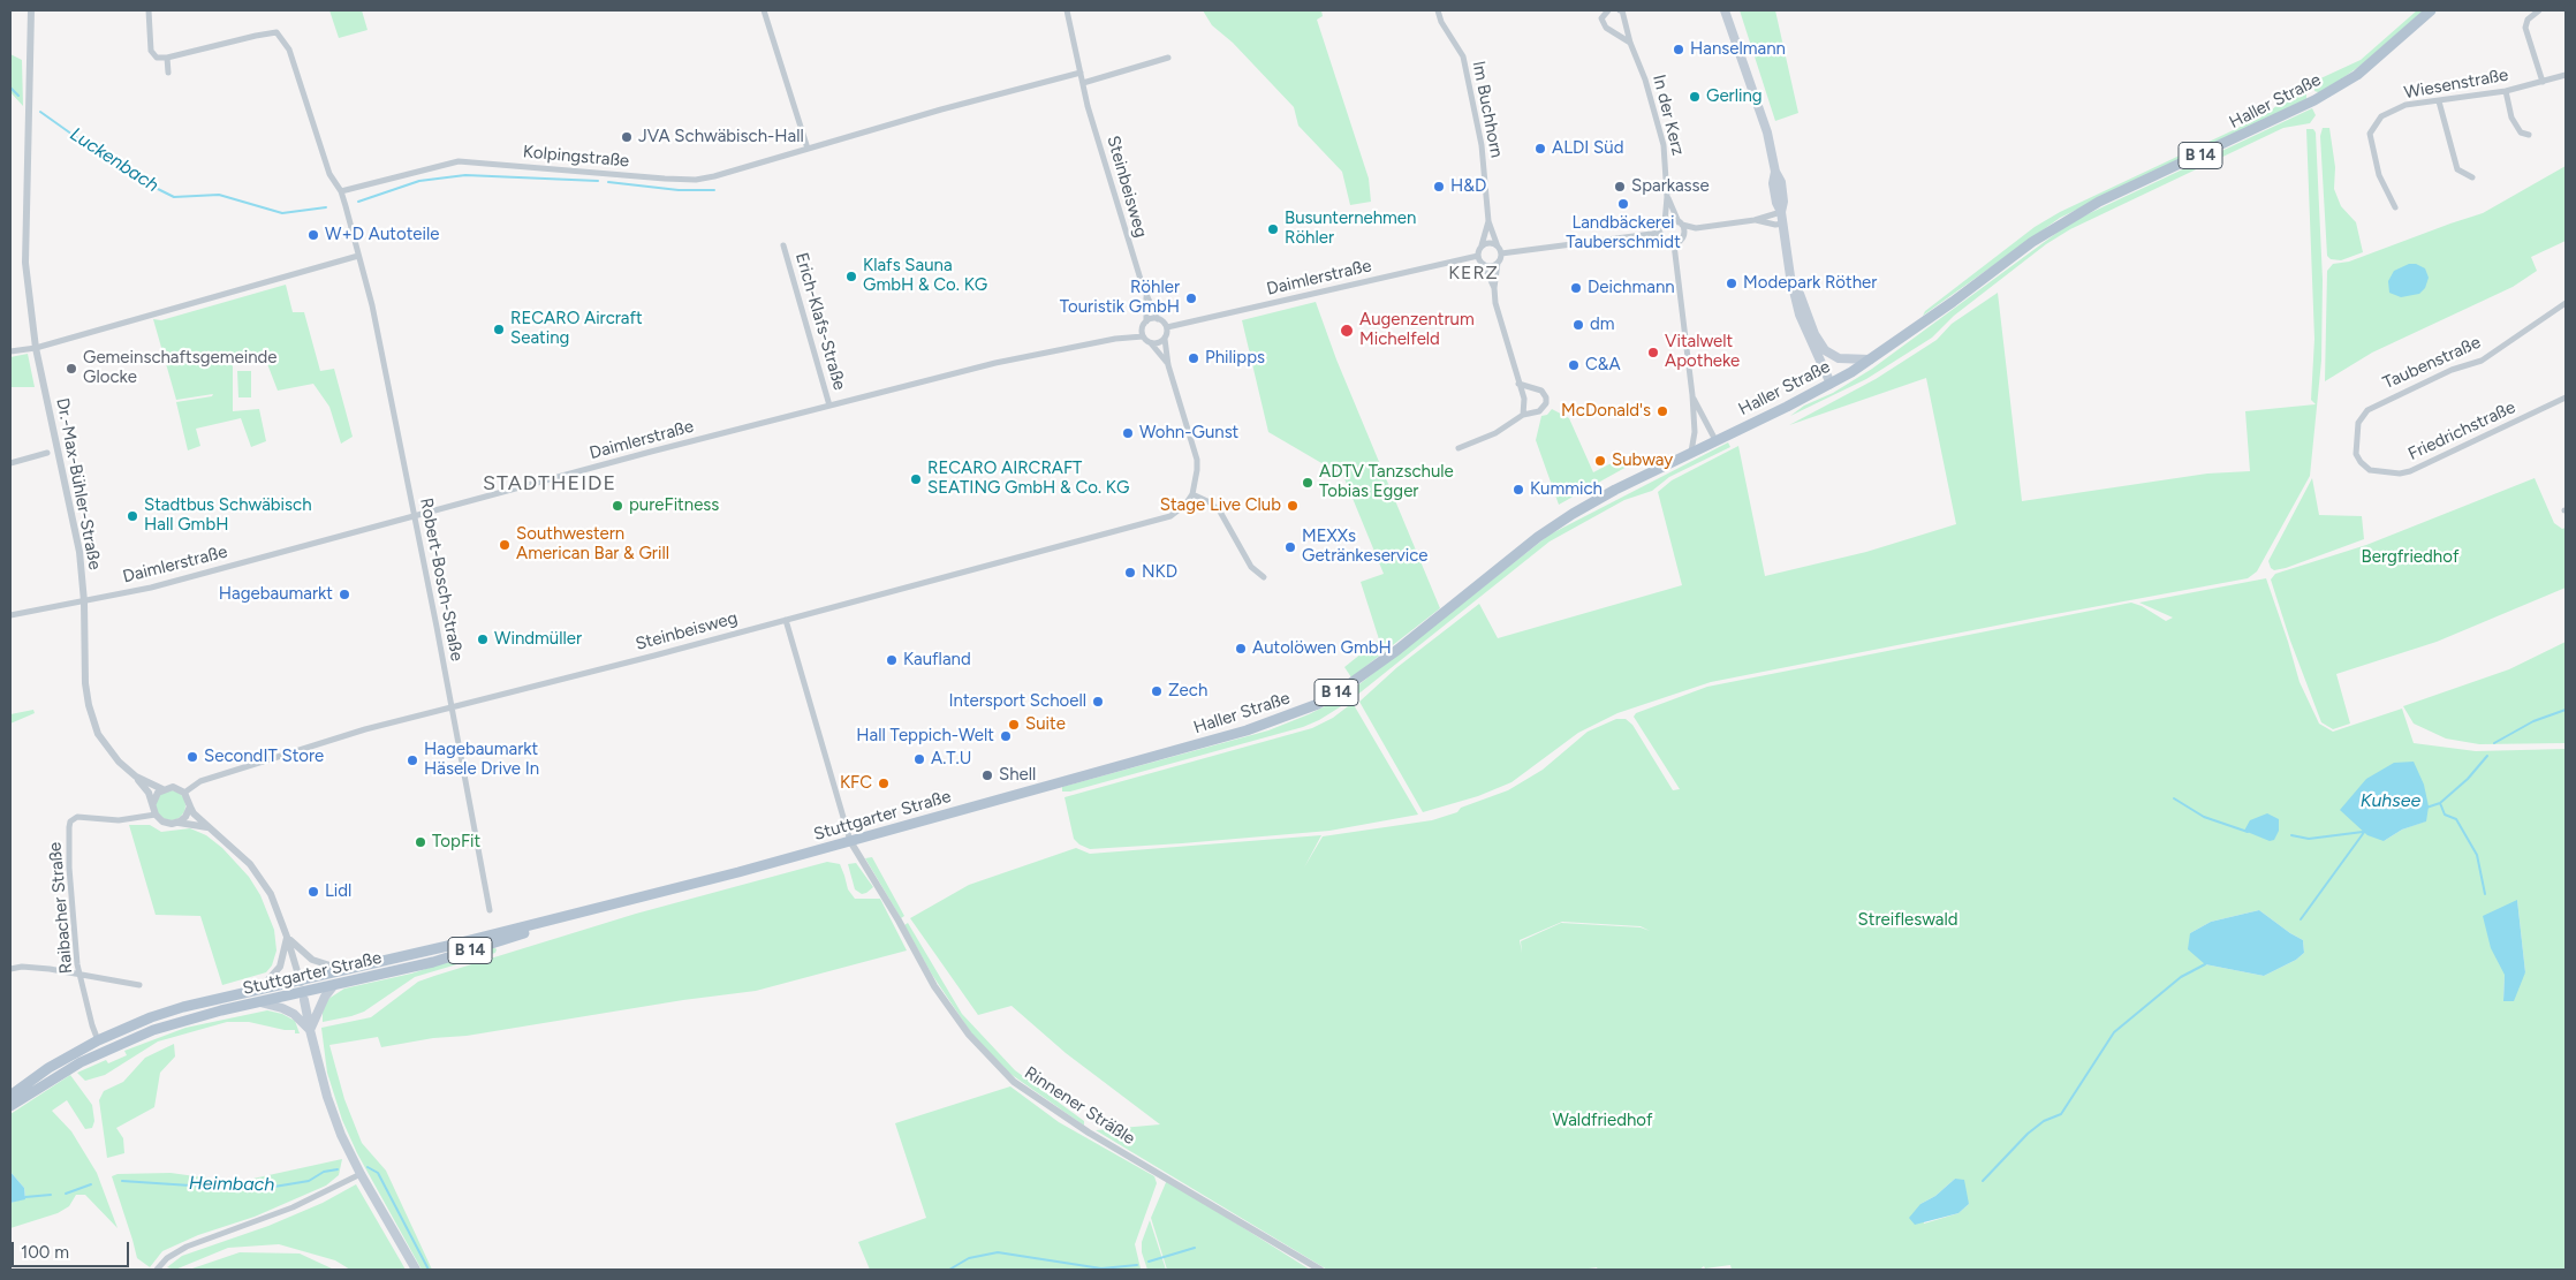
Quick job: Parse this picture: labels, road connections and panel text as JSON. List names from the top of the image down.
{
  "streets": {
    "main road": ["Haller Straße", "B 14", "Stuttgarter Straße"],
    "street": [
      "Wiesenstraße",
      "Im Buchhorn",
      "In der Kerz",
      "Kolpingstraße",
      "Steinbeisweg",
      "Daimlerstraße",
      "Erich-Klafs-Straße",
      "Taubenstraße",
      "Friedrichstraße",
      "Dr.-Max-Bühler-Straße",
      "Robert-Bosch-Straße",
      "Raibacher Straße",
      "Rinnener Sträßle"
    ]
  },
  "crossings": [
    ["Haller Straße", "Stuttgarter Straße"],
    ["Im Buchhorn", "Daimlerstraße"],
    ["Kolpingstraße", "Steinbeisweg"],
    ["Kolpingstraße", "Robert-Bosch-Straße"],
    ["Steinbeisweg", "Daimlerstraße"],
    ["Steinbeisweg", "Dr.-Max-Bühler-Straße"],
    ["Steinbeisweg", "Robert-Bosch-Straße"],
    ["Steinbeisweg", "Raibacher Straße"],
    ["Daimlerstraße", "Erich-Klafs-Straße"],
    ["Daimlerstraße", "Dr.-Max-Bühler-Straße"],
    ["Daimlerstraße", "Robert-Bosch-Straße"],
    ["Taubenstraße", "Friedrichstraße"],
    ["Dr.-Max-Bühler-Straße", "Raibacher Straße"],
    ["Stuttgarter Straße", "Raibacher Straße"],
    ["Stuttgarter Straße", "Rinnener Sträßle"]
  ],
  "districts": ["KERZ", "STADTHEIDE"],
  "water": ["Luckenbach", "Kuhsee", "Heimbach"],
  "parks": ["Bergfriedhof", "Streifleswald", "Waldfriedhof"],
  "places": [
    "Hanselmann",
    "Gerling",
    "JVA Schwäbisch-Hall",
    "ALDI Süd",
    "H&D",
    "Sparkasse",
    "Landbäckerei Tauberschmidt",
    "Busunternehmen Röhler",
    "W+D Autoteile",
    "Klafs Sauna GmbH & Co. KG",
    "Modepark Röther",
    "Deichmann",
    "Röhler Touristik GmbH",
    "dm",
    "RECARO Aircraft Seating",
    "Augenzentrum Michelfeld",
    "Vitalwelt Apotheke",
    "Philipps",
    "C&A",
    "Gemeinschaftsgemeinde Glocke",
    "McDonald's",
    "Wohn-Gunst",
    "Subway",
    "RECARO AIRCRAFT SEATING GmbH & Co. KG",
    "ADTV Tanzschule Tobias Egger",
    "Kummich",
    "pureFitness",
    "Stage Live Club",
    "Stadtbus Schwäbisch Hall GmbH",
    "Southwestern American Bar & Grill",
    "MEXXs Getränkeservice",
    "NKD",
    "Hagebaumarkt",
    "Windmüller",
    "Autolöwen GmbH",
    "Kaufland",
    "Zech",
    "Intersport Schoell",
    "Suite",
    "Hall Teppich-Welt",
    "SecondIT Store",
    "A.T.U",
    "Hagebaumarkt Häsele Drive In",
    "Shell",
    "KFC",
    "TopFit",
    "Lidl"
  ],
  "scale_bar": "100 m"
}
